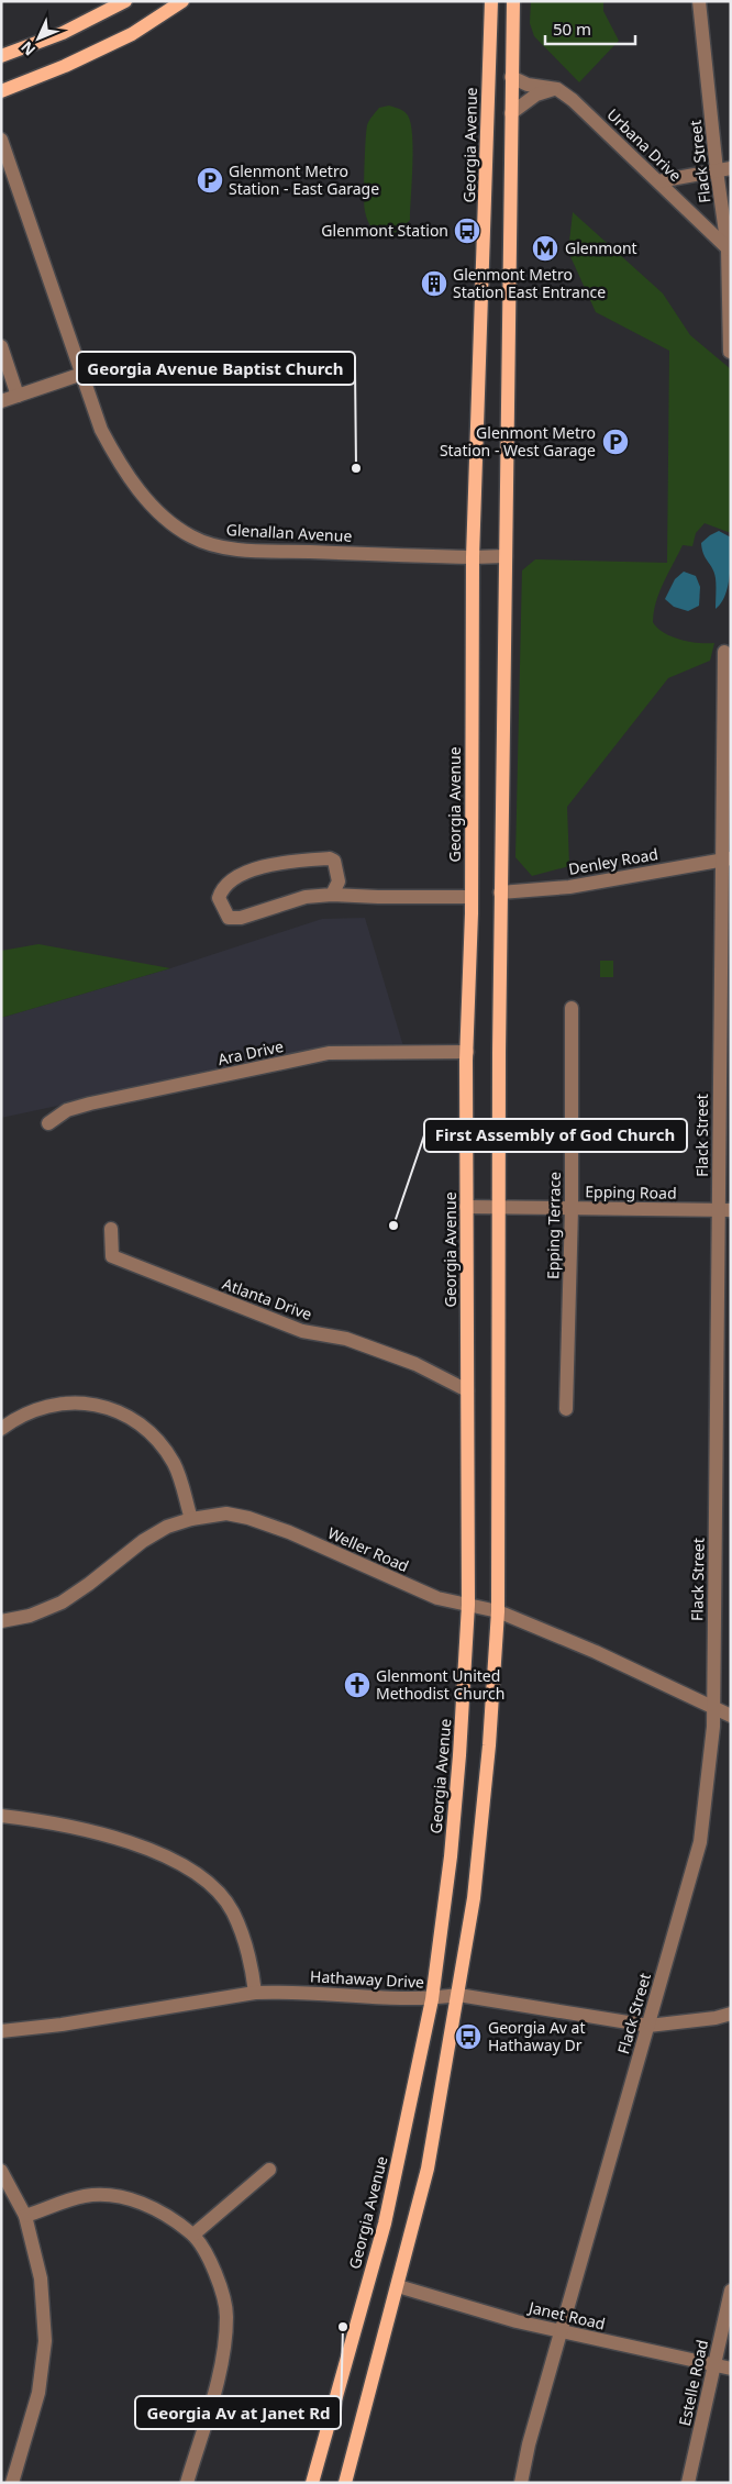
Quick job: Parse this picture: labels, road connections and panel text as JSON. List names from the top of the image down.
{
  "streets": {
    "main road": ["Georgia Avenue"],
    "street": [
      "Urbana Drive",
      "Flack Street",
      "Glenallan Avenue",
      "Denley Road",
      "Ara Drive",
      "Epping Road",
      "Epping Terrace",
      "Atlanta Drive",
      "Weller Road",
      "Hathaway Drive",
      "Janet Road",
      "Estelle Road"
    ]
  },
  "crossings": [
    ["Georgia Avenue", "Glenallan Avenue"],
    ["Georgia Avenue", "Ara Drive"],
    ["Georgia Avenue", "Epping Road"],
    ["Georgia Avenue", "Atlanta Drive"],
    ["Georgia Avenue", "Weller Road"],
    ["Georgia Avenue", "Hathaway Drive"],
    ["Urbana Drive", "Flack Street"],
    ["Flack Street", "Denley Road"],
    ["Flack Street", "Epping Road"],
    ["Flack Street", "Weller Road"],
    ["Flack Street", "Hathaway Drive"],
    ["Flack Street", "Janet Road"],
    ["Epping Road", "Epping Terrace"],
    ["Janet Road", "Estelle Road"]
  ],
  "places": {
    "parking": ["Glenmont Metro Station - East Garage", "Glenmont Metro Station - West Garage"],
    "bus stop": ["Glenmont Station", "Georgia Av at Hathaway Dr"],
    "metro station": ["Glenmont"],
    "building": ["Glenmont Metro Station East Entrance"],
    "other": ["Georgia Avenue Baptist Church", "First Assembly of God Church", "Georgia Av at Janet Rd"],
    "church": ["Glenmont United Methodist Church"]
  },
  "scale_bar": "50 m",
  "north": "bottom left"
}
